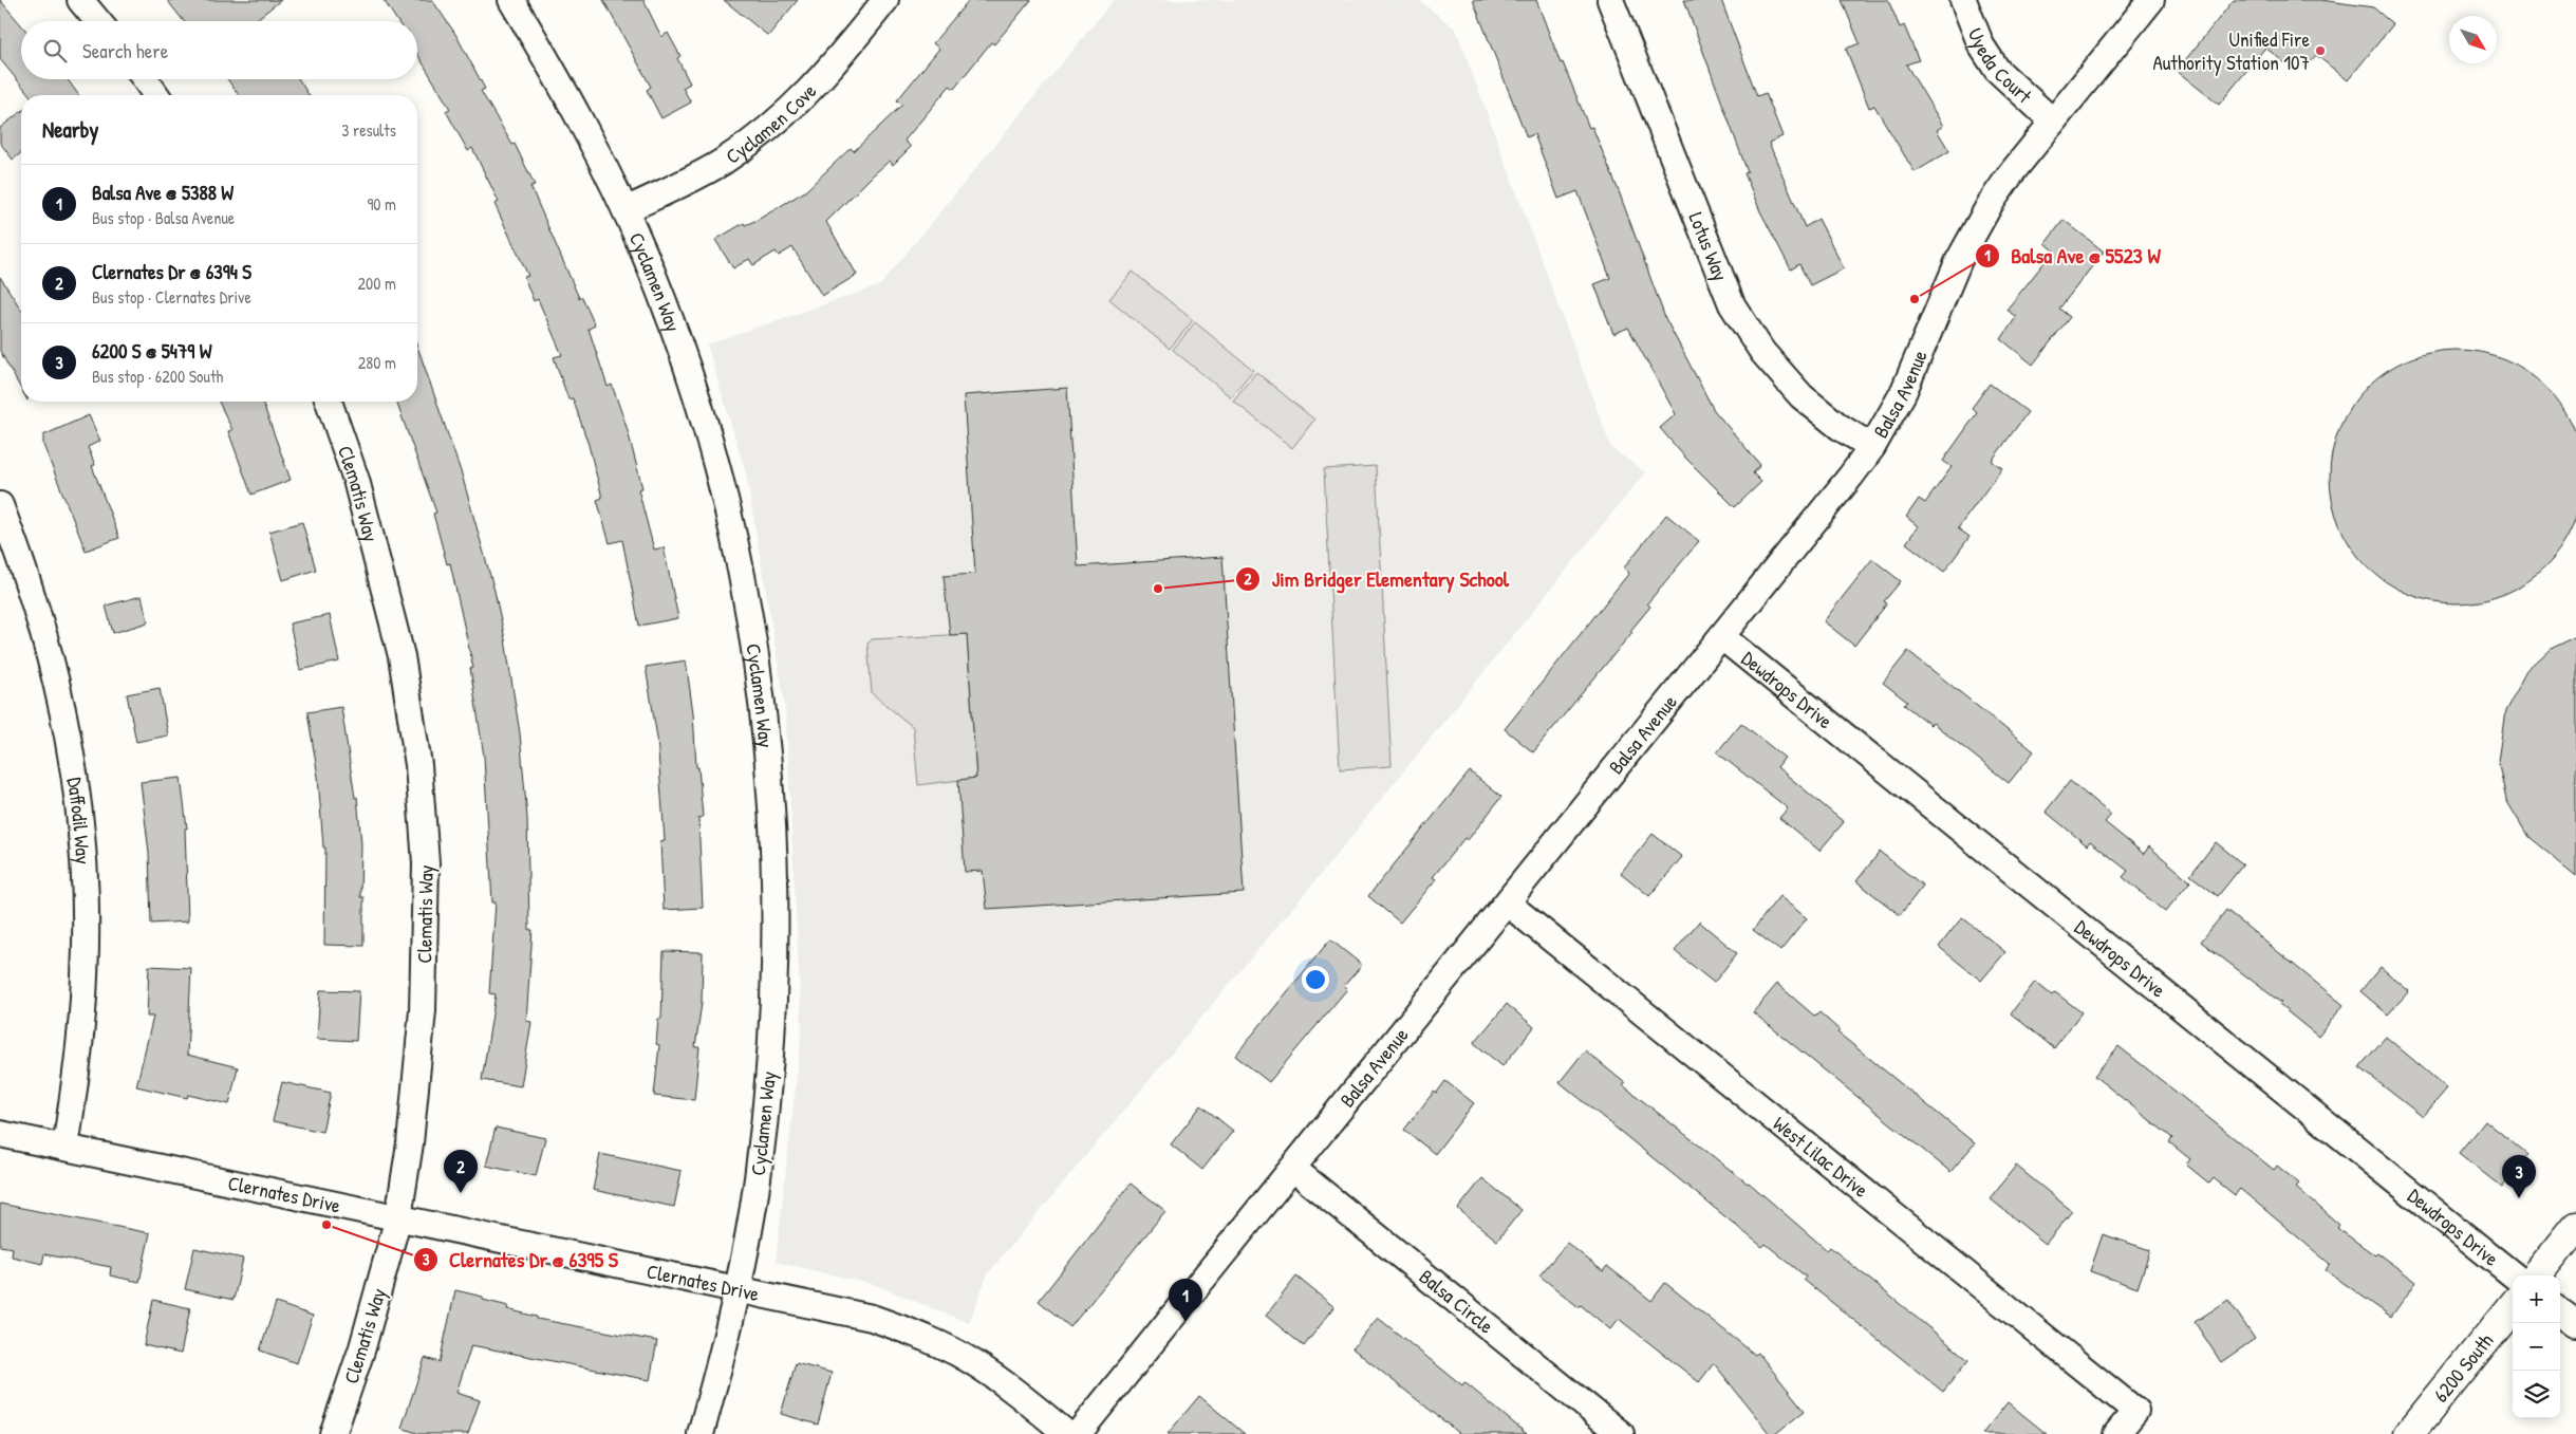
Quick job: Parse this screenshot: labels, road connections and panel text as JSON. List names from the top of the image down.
{
  "streets": {
    "main road": ["6200 South"],
    "street": [
      "Uyeda Court",
      "Cyclamen Cove",
      "Lotus Way",
      "Cyclamen Way",
      "Balsa Avenue",
      "Clematis Way",
      "Dewdrops Drive",
      "Daffodil Way",
      "West Lilac Drive",
      "Clernates Drive",
      "Balsa Circle"
    ]
  },
  "crossings": [
    ["Uyeda Court", "Balsa Avenue"],
    ["Cyclamen Cove", "Cyclamen Way"],
    ["Lotus Way", "Balsa Avenue"],
    ["Cyclamen Way", "Clernates Drive"],
    ["Balsa Avenue", "Dewdrops Drive"],
    ["Balsa Avenue", "West Lilac Drive"],
    ["Balsa Avenue", "Balsa Circle"],
    ["Clematis Way", "Clernates Drive"],
    ["Daffodil Way", "Clernates Drive"]
  ],
  "places": [
    "Unified Fire Authority Station 107",
    "Balsa Ave @ 5523 W",
    "Jim Bridger Elementary School",
    "Clernates Dr @ 6395 S"
  ],
  "north": "bottom right",
  "page": {
    "search": "Search here",
    "heading": ["Nearby", "3 results"],
    "list": [
      {
        "mark": "1",
        "name": "Balsa Ave @ 5388 W",
        "note": "Bus stop · Balsa Avenue",
        "value": "90 m"
      },
      {
        "mark": "2",
        "name": "Clernates Dr @ 6394 S",
        "note": "Bus stop · Clernates Drive",
        "value": "200 m"
      },
      {
        "mark": "3",
        "name": "6200 S @ 5479 W",
        "note": "Bus stop · 6200 South",
        "value": "280 m"
      }
    ],
    "pins": ["2", "3", "1"],
    "map_buttons": ["+", "−"]
  }
}
